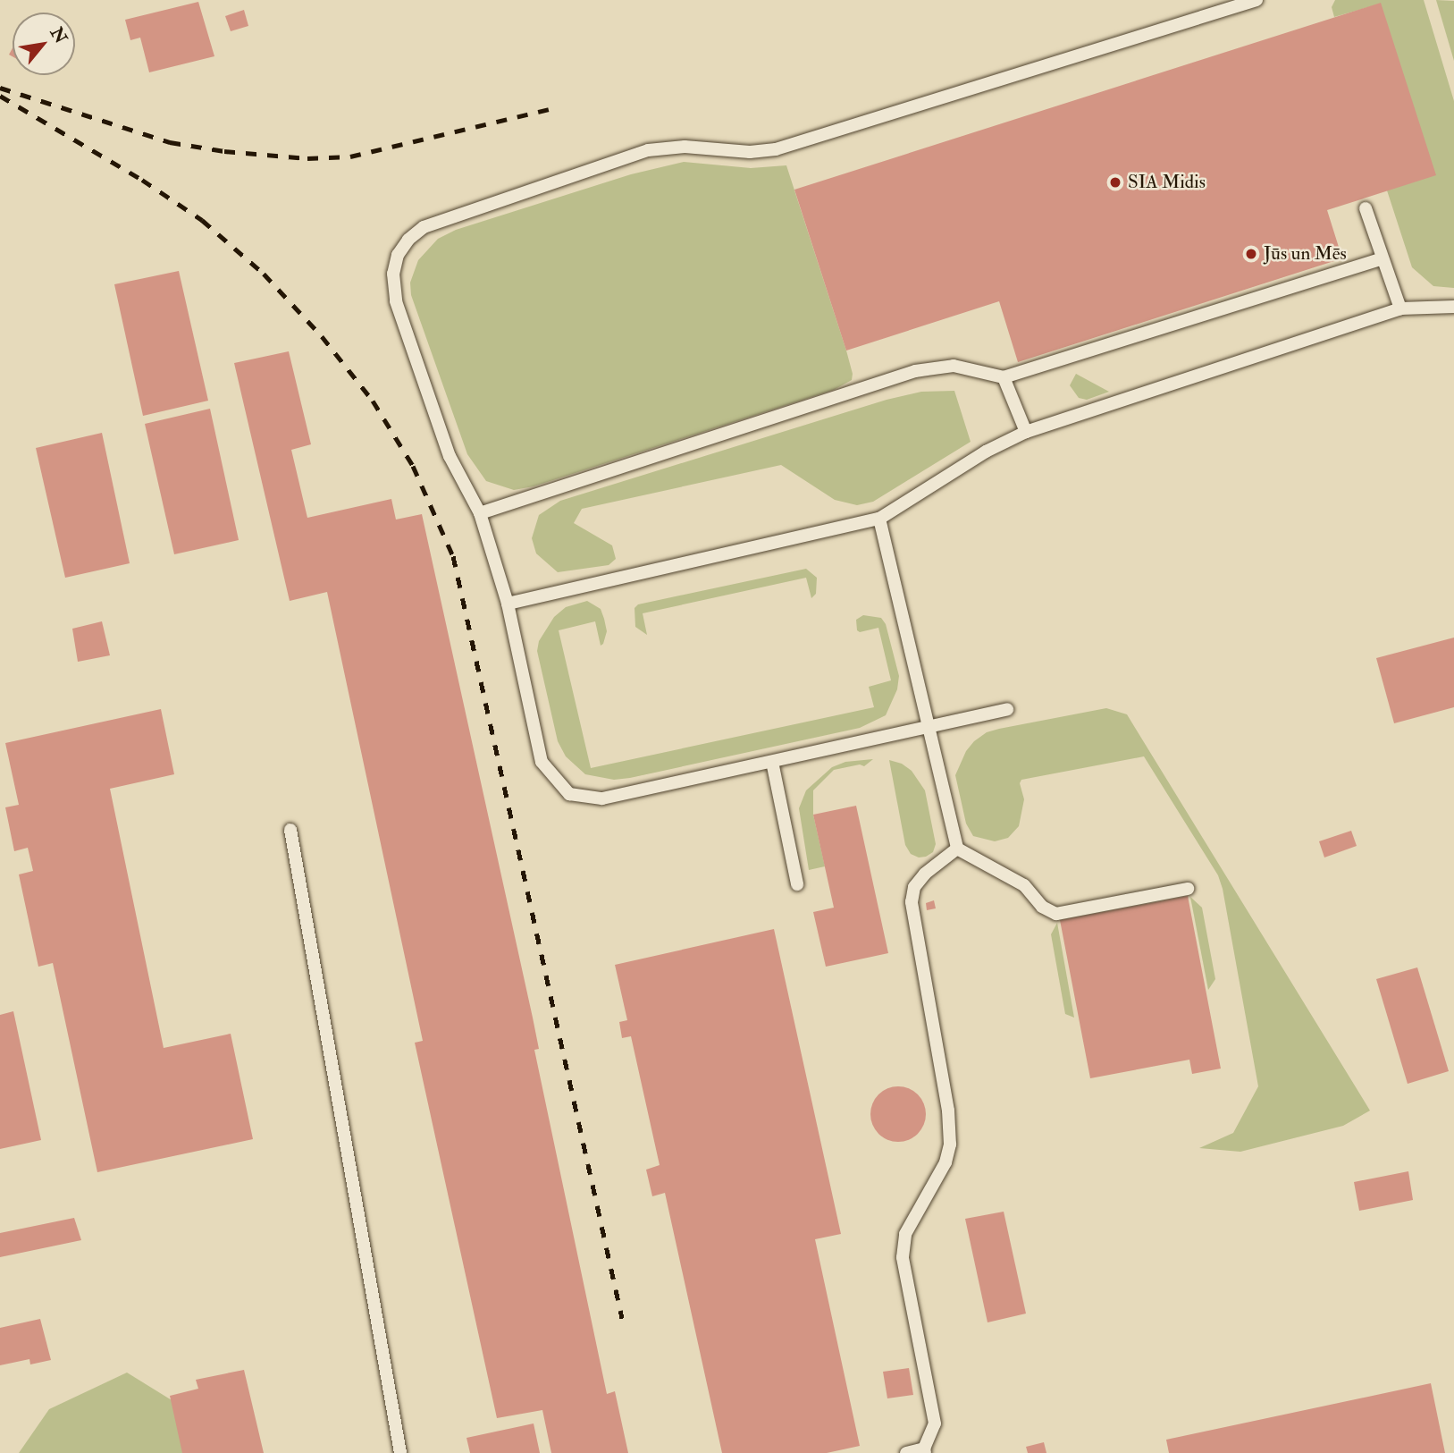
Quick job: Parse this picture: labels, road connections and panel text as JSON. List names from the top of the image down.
{
  "places": ["SIA Midis", "Jūs un Mēs"],
  "north": "top right"
}
